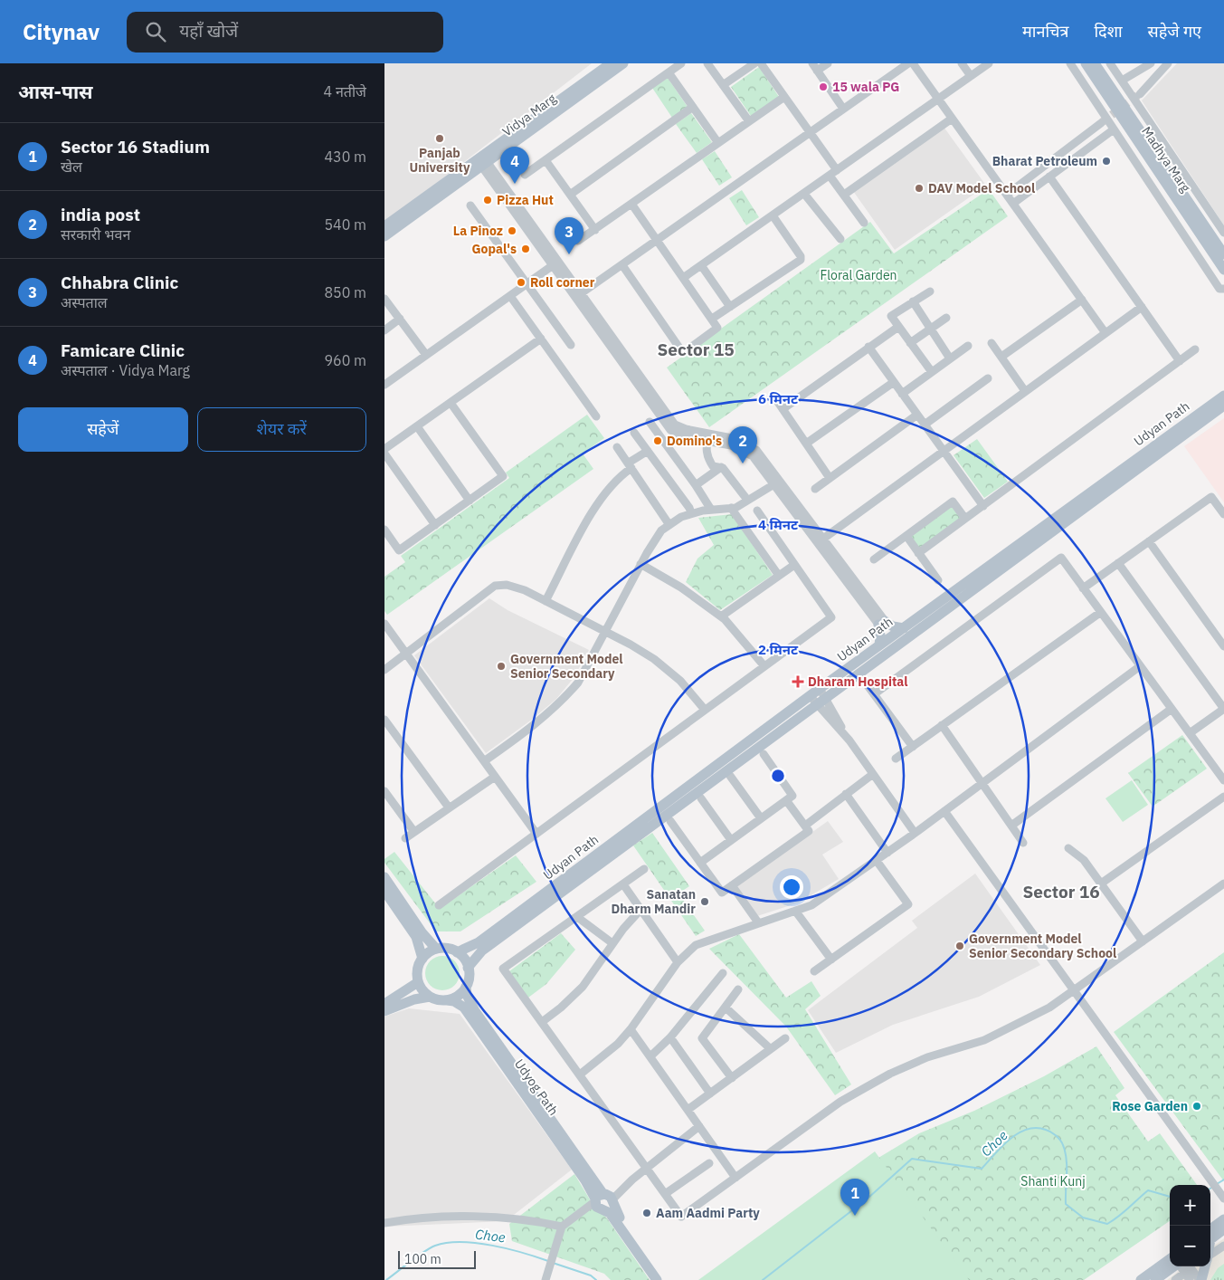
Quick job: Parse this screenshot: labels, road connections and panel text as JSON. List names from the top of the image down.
{
  "streets": {
    "main road": [
      "Vidya Marg",
      "Madhya Marg",
      "Udyan Path",
      "Udyog Path"
    ]
  },
  "crossings": [
    ["Udyan Path", "Udyog Path"]
  ],
  "districts": ["Sector 15", "Sector 16"],
  "water": ["Choe"],
  "parks": ["Floral Garden", "Shanti Kunj"],
  "places": {
    "other": [
      "15 wala PG",
      "Panjab University",
      "Bharat Petroleum",
      "DAV Model School",
      "Pizza Hut",
      "La Pinoz",
      "Gopal's",
      "Roll corner",
      "Domino's",
      "Government Model Senior Secondary",
      "Sanatan Dharm Mandir",
      "Government Model Senior Secondary School",
      "Rose Garden",
      "Aam Aadmi Party"
    ],
    "health": ["Dharam Hospital"]
  },
  "scale_bar": "100 m",
  "page": {
    "header": "Citynav",
    "search": "यहाँ खोजें",
    "nav": ["मानचित्र", "दिशा", "सहेजे गए"],
    "heading": ["आस-पास", "4 नतीजे"],
    "list": [
      {
        "mark": "1",
        "name": "Sector 16 Stadium",
        "note": "खेल",
        "value": "430 m"
      },
      {
        "mark": "2",
        "name": "india post",
        "note": "सरकारी भवन",
        "value": "540 m"
      },
      {
        "mark": "3",
        "name": "Chhabra Clinic",
        "note": "अस्पताल",
        "value": "850 m"
      },
      {
        "mark": "4",
        "name": "Famicare Clinic",
        "note": "अस्पताल · Vidya Marg",
        "value": "960 m"
      }
    ],
    "pins": [
      "4",
      "3",
      "2",
      "1"
    ],
    "buttons": ["सहेजें", "शेयर करें"],
    "map_buttons": ["+", "−"],
    "scale": "100 m"
  },
  "rings": ["6 मिनट", "4 मिनट", "2 मिनट"]
}
